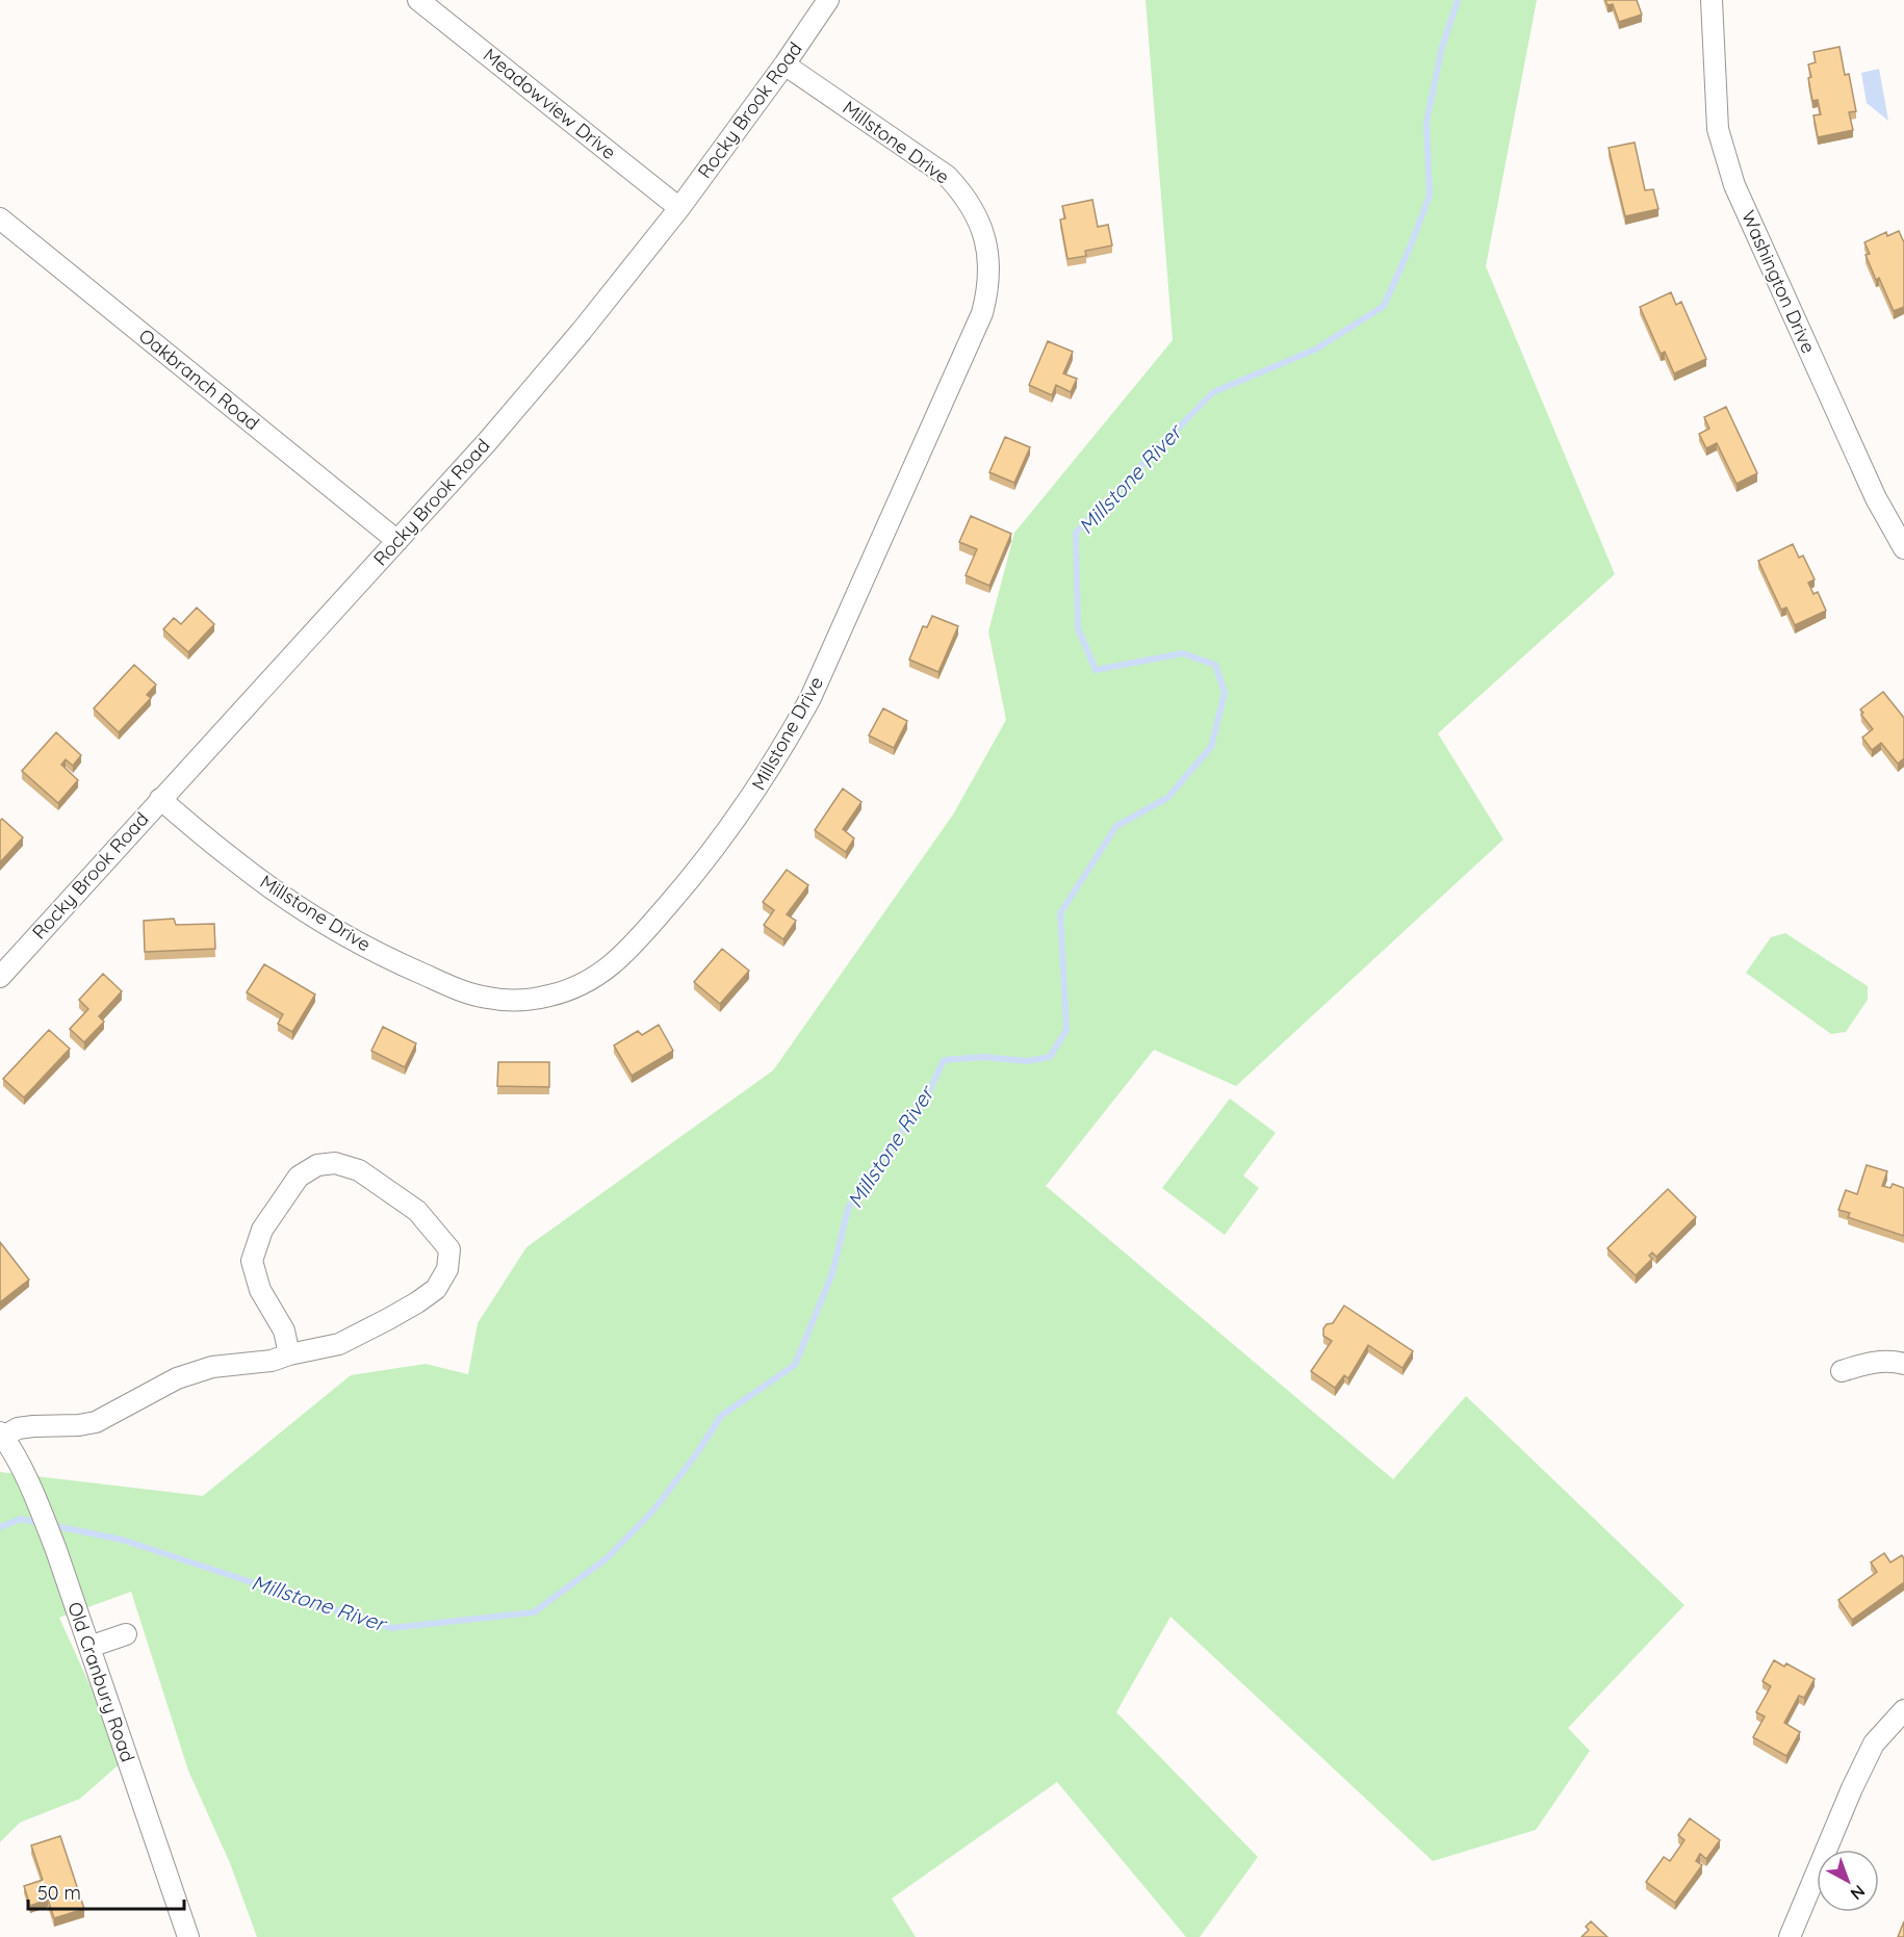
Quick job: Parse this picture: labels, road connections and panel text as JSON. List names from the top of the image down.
{
  "streets": {
    "street": [
      "Meadowview Drive",
      "Rocky Brook Road",
      "Millstone Drive",
      "Washington Drive",
      "Oakbranch Road",
      "Old Cranbury Road"
    ]
  },
  "crossings": [
    ["Meadowview Drive", "Rocky Brook Road"],
    ["Rocky Brook Road", "Millstone Drive"],
    ["Rocky Brook Road", "Oakbranch Road"]
  ],
  "water": ["Millstone River"],
  "scale_bar": "50 m",
  "north": "bottom right"
}
